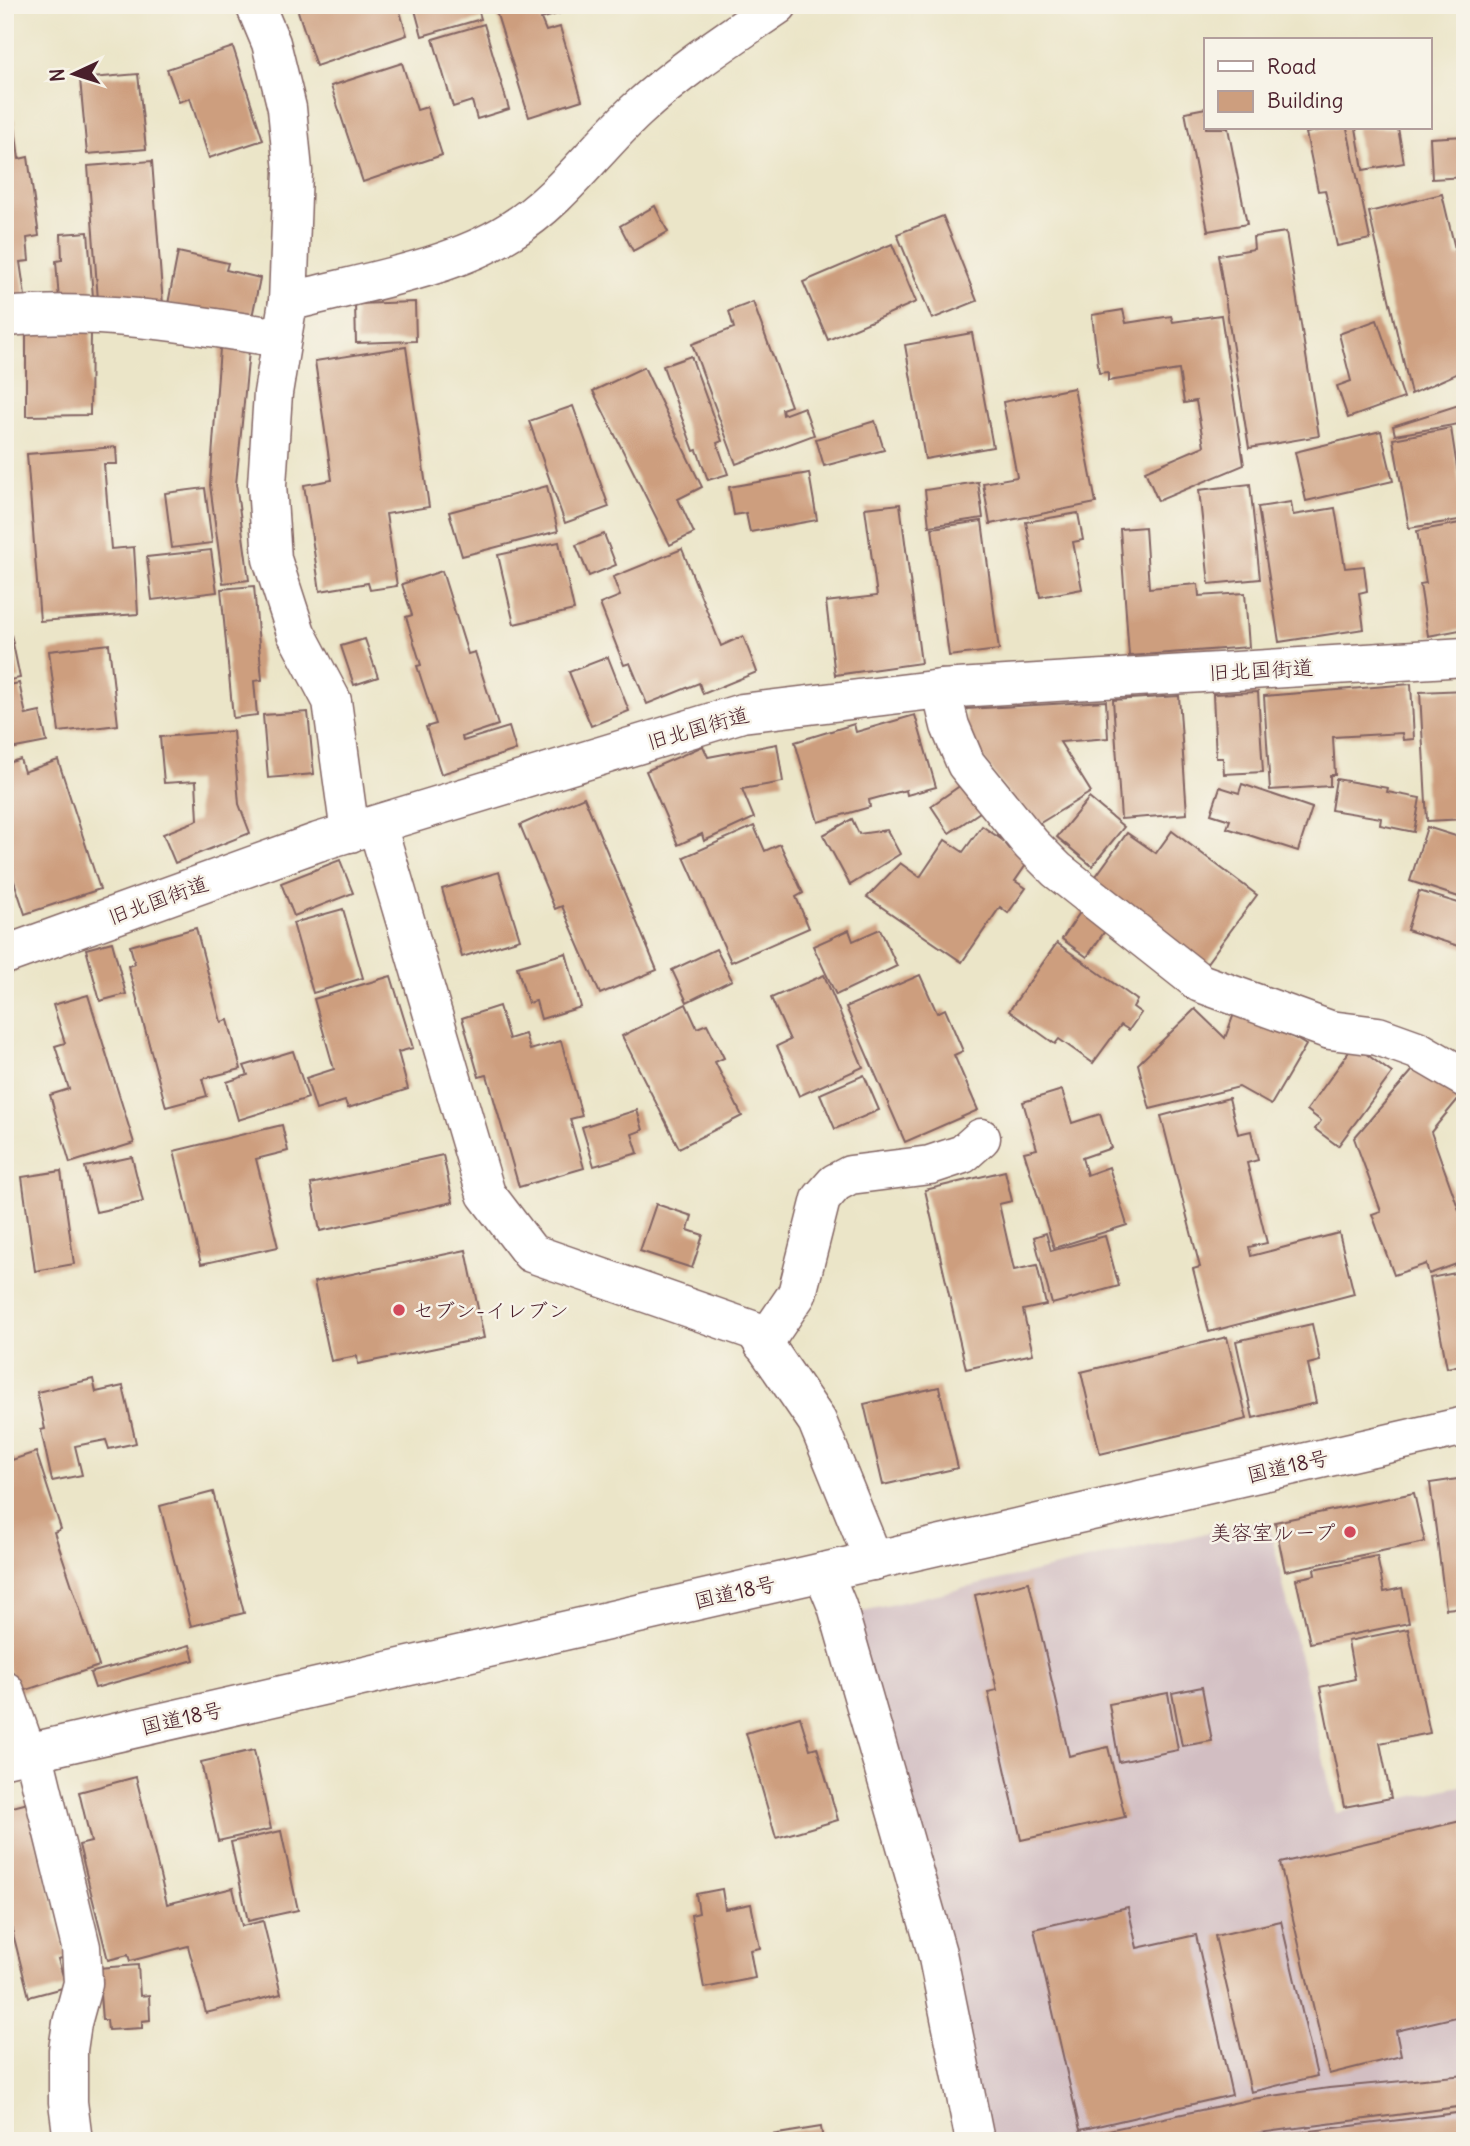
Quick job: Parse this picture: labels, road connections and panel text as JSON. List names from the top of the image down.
{
  "streets": {
    "main road": ["旧北国街道", "国道18号"]
  },
  "places": ["セブン-イレブン", "美容室ループ"],
  "legend": ["Road", "Building"],
  "north": "left"
}
